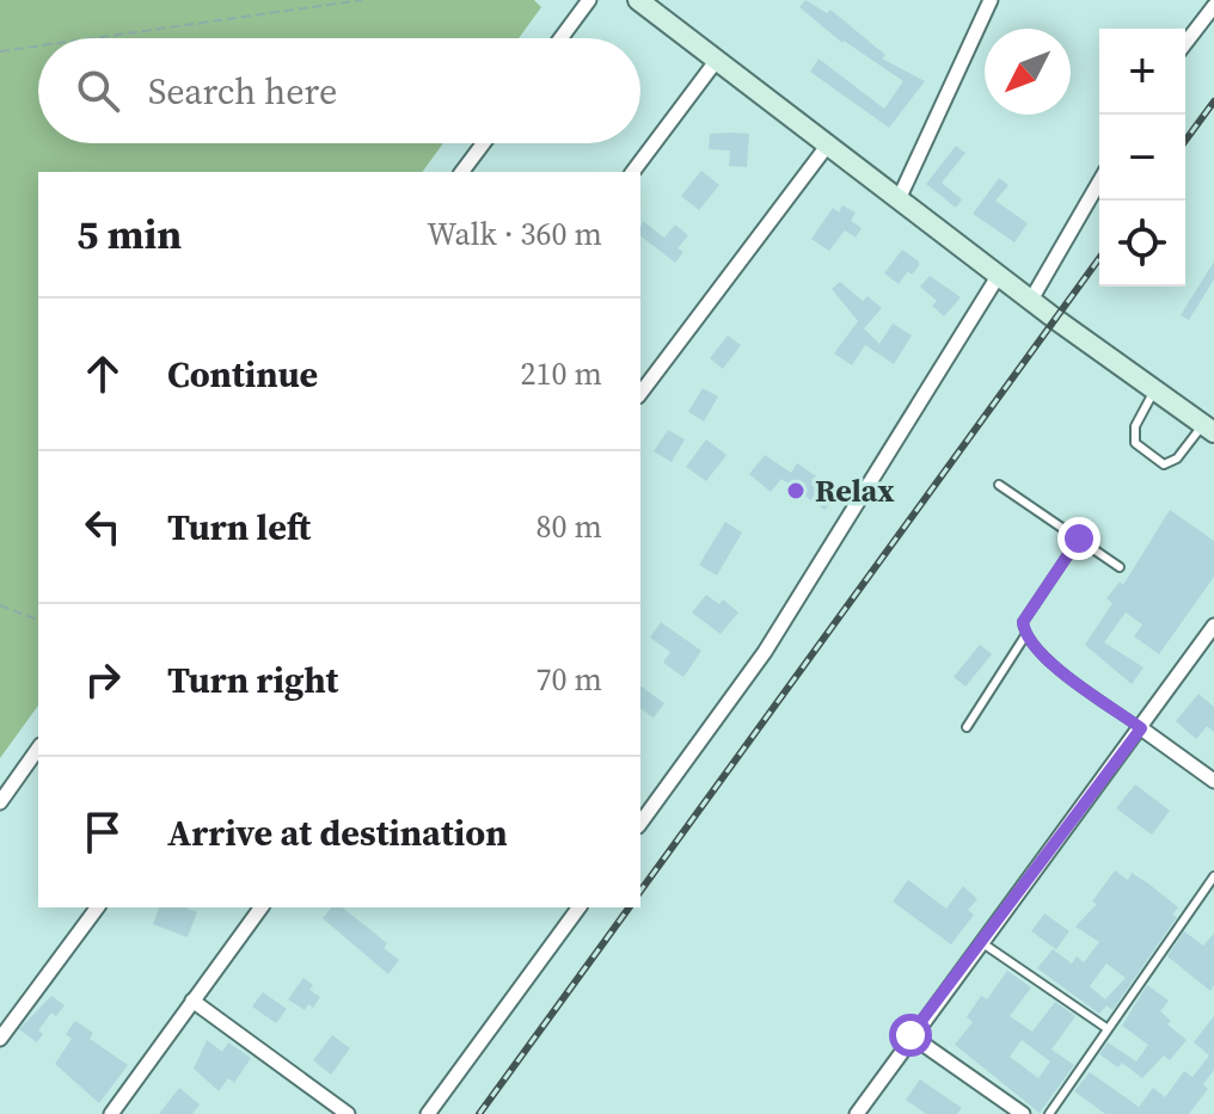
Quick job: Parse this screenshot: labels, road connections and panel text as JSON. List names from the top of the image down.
{
  "places": ["Relax"],
  "north": "bottom left",
  "page": {
    "map_buttons": ["+", "−"],
    "search": "Search here",
    "heading": ["5 min", "Walk · 360 m"],
    "list": [
      ["Continue", "210 m"],
      ["Turn left", "80 m"],
      ["Turn right", "70 m"],
      "Arrive at destination"
    ]
  }
}
